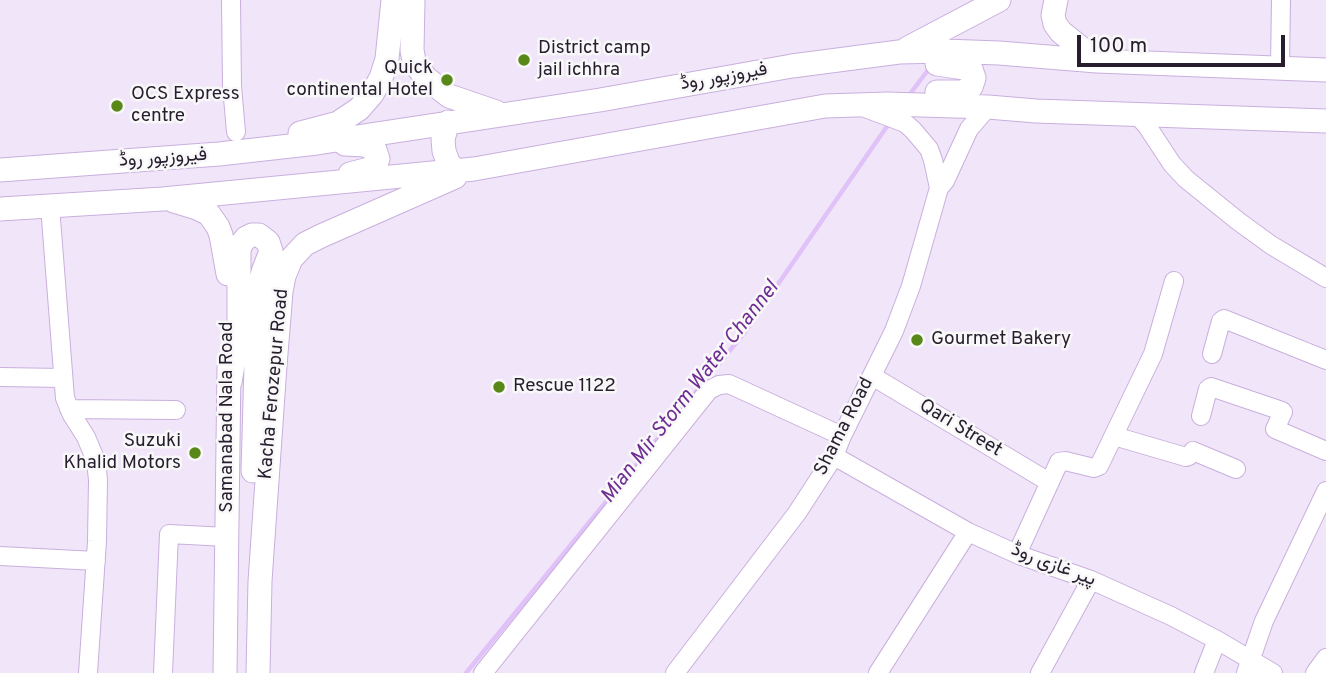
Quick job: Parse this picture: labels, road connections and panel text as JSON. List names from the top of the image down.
{
  "streets": {
    "main road": ["فیروزپور روڈ", "Kacha Ferozepur Road", "Samanabad Nala Road"],
    "street": ["Shama Road", "Qari Street", "پیر غازی روڈ"]
  },
  "crossings": [
    ["فیروزپور روڈ", "Kacha Ferozepur Road"],
    ["فیروزپور روڈ", "Samanabad Nala Road"],
    ["فیروزپور روڈ", "Shama Road"],
    ["Shama Road", "Qari Street"],
    ["Shama Road", "پیر غازی روڈ"]
  ],
  "water": ["Mian Mir Storm Water Channel"],
  "places": [
    "District camp jail ichhra",
    "Quick continental Hotel",
    "OCS Express centre",
    "Gourmet Bakery",
    "Rescue 1122",
    "Suzuki Khalid Motors"
  ],
  "scale_bar": "100 m"
}
